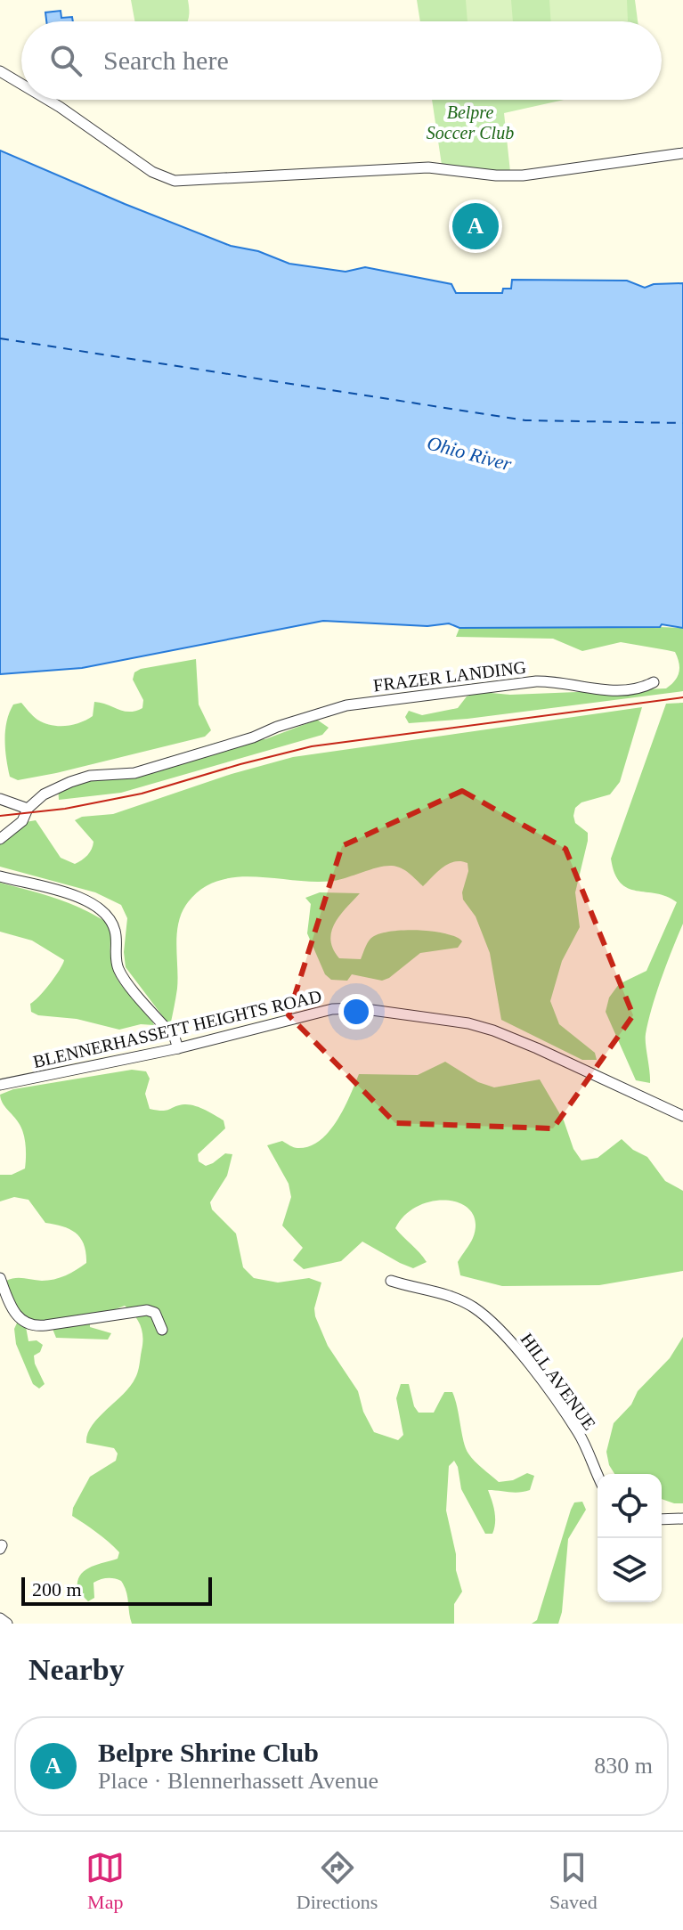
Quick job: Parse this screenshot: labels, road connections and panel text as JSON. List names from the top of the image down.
{
  "streets": {
    "street": ["FRAZER LANDING", "BLENNERHASSETT HEIGHTS ROAD", "HILL AVENUE"]
  },
  "water": ["Ohio River"],
  "parks": ["Belpre Soccer Club"],
  "scale_bar": "200 m",
  "page": {
    "search": "Search here",
    "pins": "A",
    "scale": "200 m",
    "heading": "Nearby",
    "list": [
      {
        "mark": "A",
        "name": "Belpre Shrine Club",
        "note": "Place · Blennerhassett Avenue",
        "value": "830 m"
      }
    ],
    "nav": ["Map", "Directions", "Saved"]
  }
}
